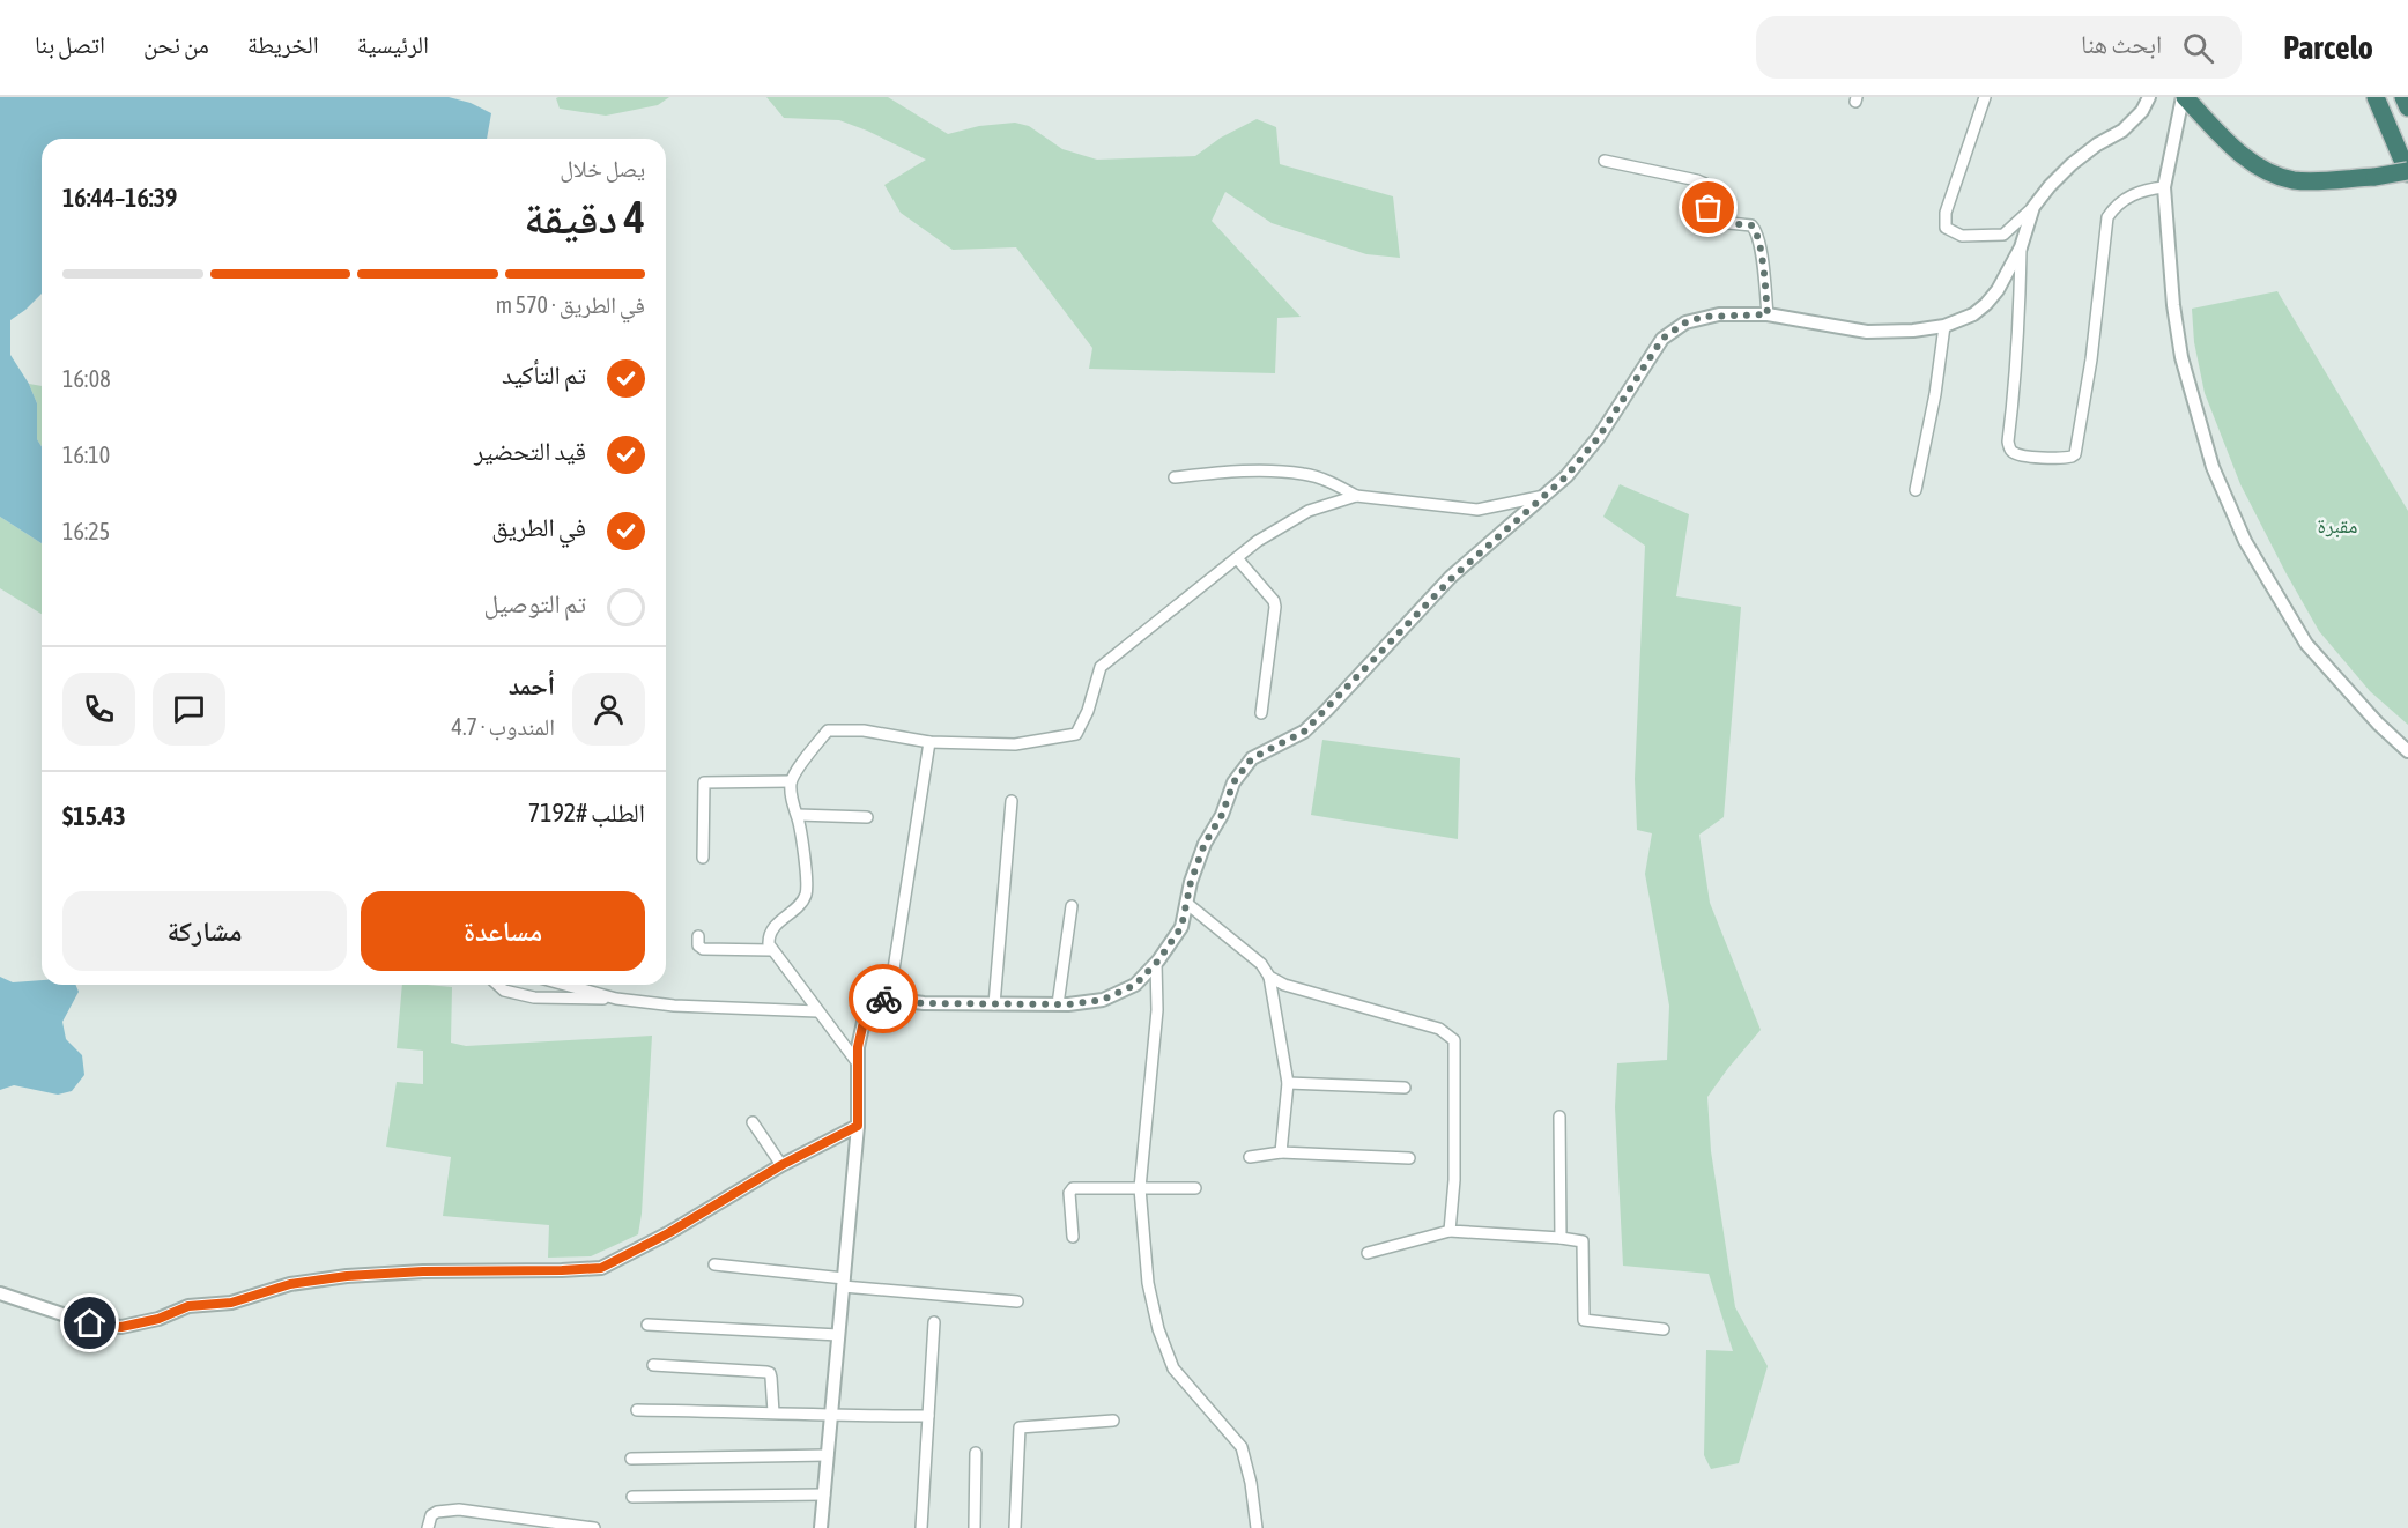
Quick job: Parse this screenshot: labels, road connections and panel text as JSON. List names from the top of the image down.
{
  "parks": ["مقبرة"],
  "page": {
    "header": "Parcelo",
    "search": "ابحث هنا",
    "nav": [
      "الرئيسية",
      "الخريطة",
      "من نحن",
      "اتصل بنا"
    ],
    "heading": ["4 دقيقة", "يصل خلال", "16:39–16:44"],
    "panel": [
      "أحمد",
      "المندوب · 4.7",
      "الطلب #7192",
      "$15.43"
    ],
    "bar": "في الطريق · 570 m",
    "list": [
      ["تم التأكيد", "16:08"],
      ["قيد التحضير", "16:10"],
      ["في الطريق", "16:25"],
      "تم التوصيل"
    ],
    "buttons": ["مساعدة", "مشاركة"]
  }
}
